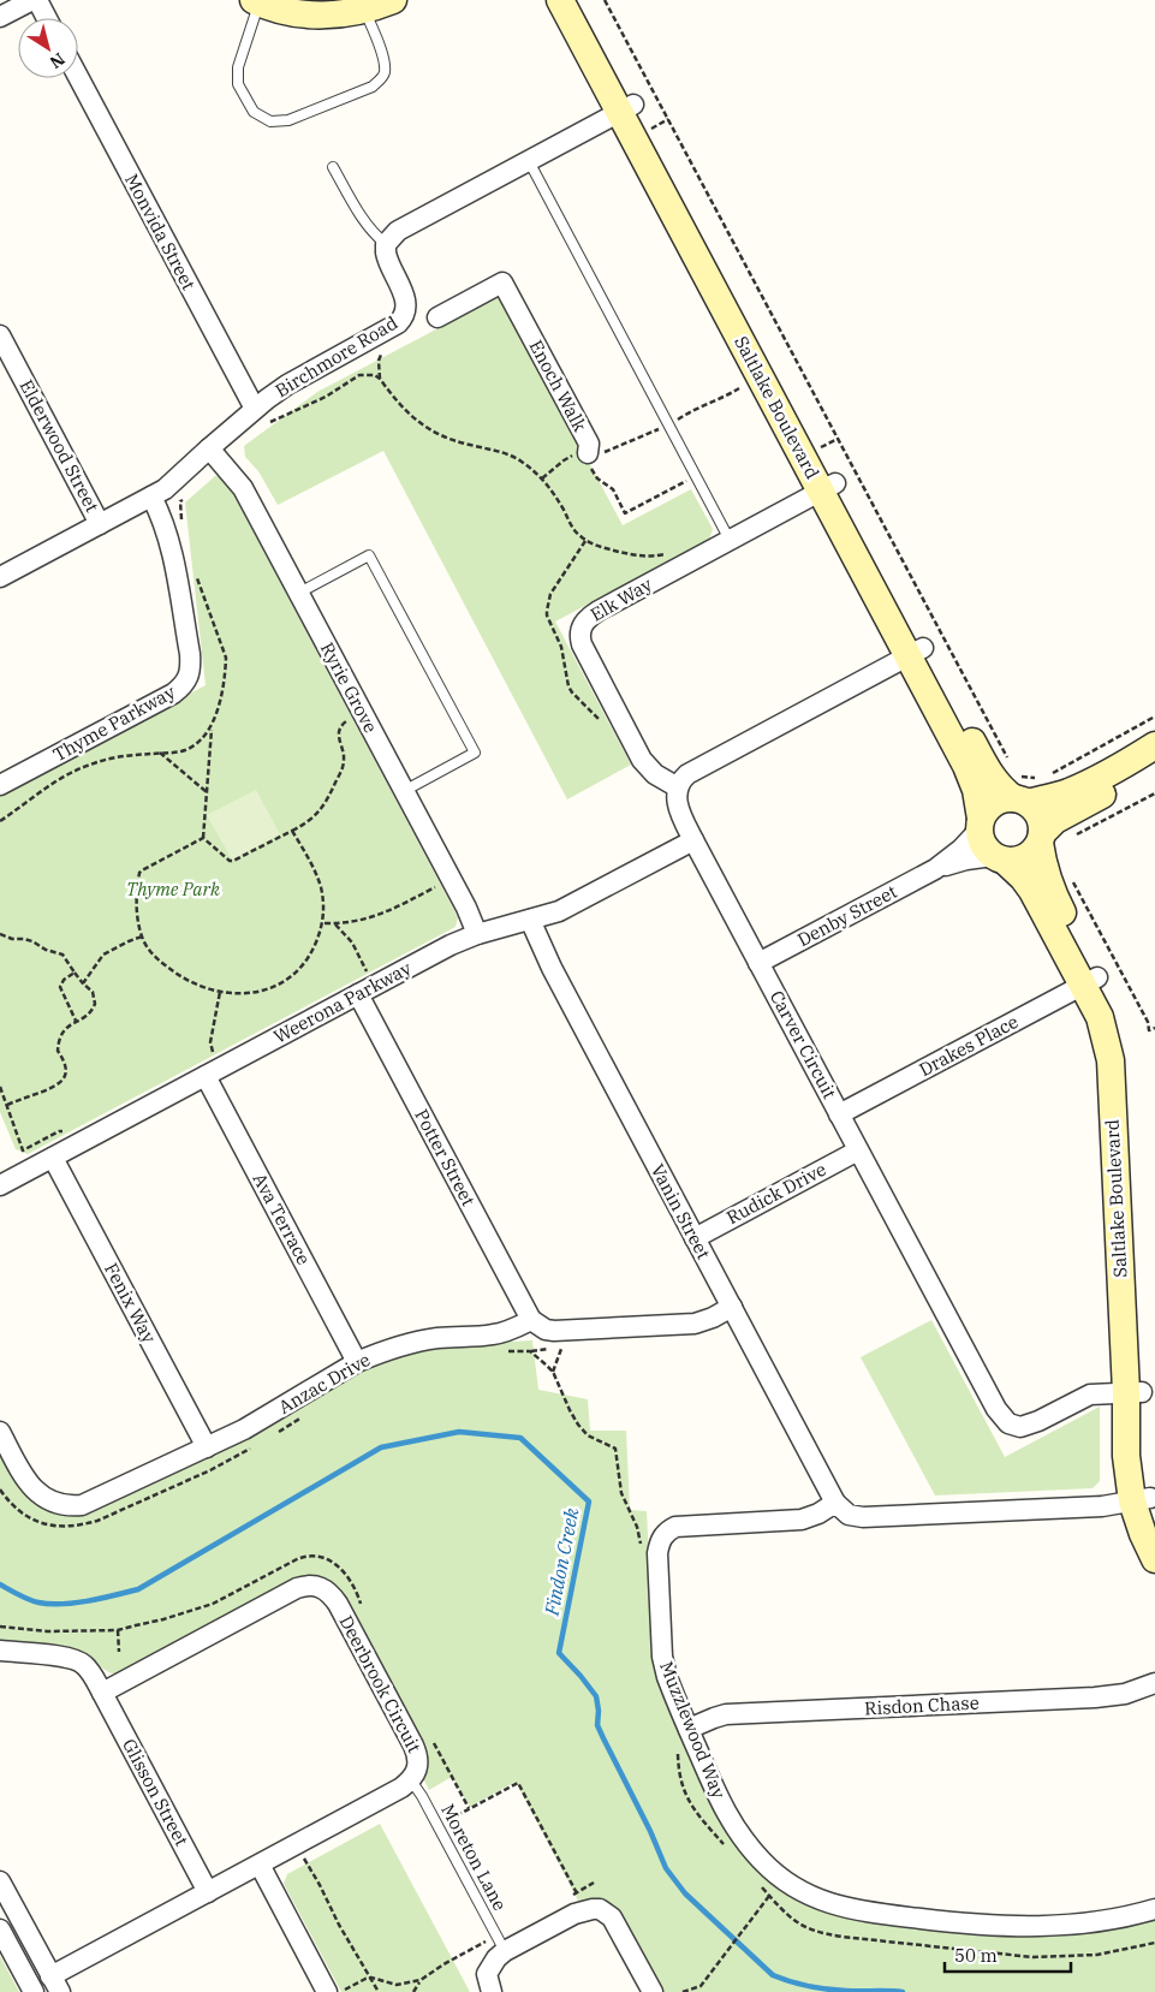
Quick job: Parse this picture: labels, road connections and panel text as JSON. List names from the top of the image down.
{
  "streets": {
    "street": [
      "Monvida Street",
      "Birchmore Road",
      "Enoch Walk",
      "Saltlake Boulevard",
      "Elderwood Street",
      "Elk Way",
      "Ryrie Grove",
      "Thyme Parkway",
      "Denby Street",
      "Weerona Parkway",
      "Carver Circuit",
      "Drakes Place",
      "Potter Street",
      "Rudick Drive",
      "Vanin Street",
      "Ava Terrace",
      "Fenix Way",
      "Anzac Drive",
      "Deerbrook Circuit",
      "Risdon Chase",
      "Muzzlewood Way",
      "Glisson Street"
    ],
    "lane": ["Moreton Lane"]
  },
  "crossings": [
    ["Monvida Street", "Birchmore Road"],
    ["Birchmore Road", "Elderwood Street"],
    ["Birchmore Road", "Ryrie Grove"],
    ["Birchmore Road", "Thyme Parkway"],
    ["Saltlake Boulevard", "Elk Way"],
    ["Saltlake Boulevard", "Denby Street"],
    ["Saltlake Boulevard", "Carver Circuit"],
    ["Saltlake Boulevard", "Drakes Place"],
    ["Elk Way", "Carver Circuit"],
    ["Ryrie Grove", "Weerona Parkway"],
    ["Denby Street", "Carver Circuit"],
    ["Weerona Parkway", "Carver Circuit"],
    ["Weerona Parkway", "Potter Street"],
    ["Weerona Parkway", "Vanin Street"],
    ["Weerona Parkway", "Ava Terrace"],
    ["Weerona Parkway", "Fenix Way"],
    ["Carver Circuit", "Drakes Place"],
    ["Carver Circuit", "Rudick Drive"],
    ["Potter Street", "Anzac Drive"],
    ["Rudick Drive", "Vanin Street"],
    ["Vanin Street", "Muzzlewood Way"],
    ["Ava Terrace", "Anzac Drive"],
    ["Fenix Way", "Anzac Drive"],
    ["Deerbrook Circuit", "Glisson Street"],
    ["Deerbrook Circuit", "Moreton Lane"],
    ["Risdon Chase", "Muzzlewood Way"]
  ],
  "water": ["Findon Creek"],
  "parks": ["Thyme Park"],
  "scale_bar": "50 m",
  "north": "bottom right"
}
